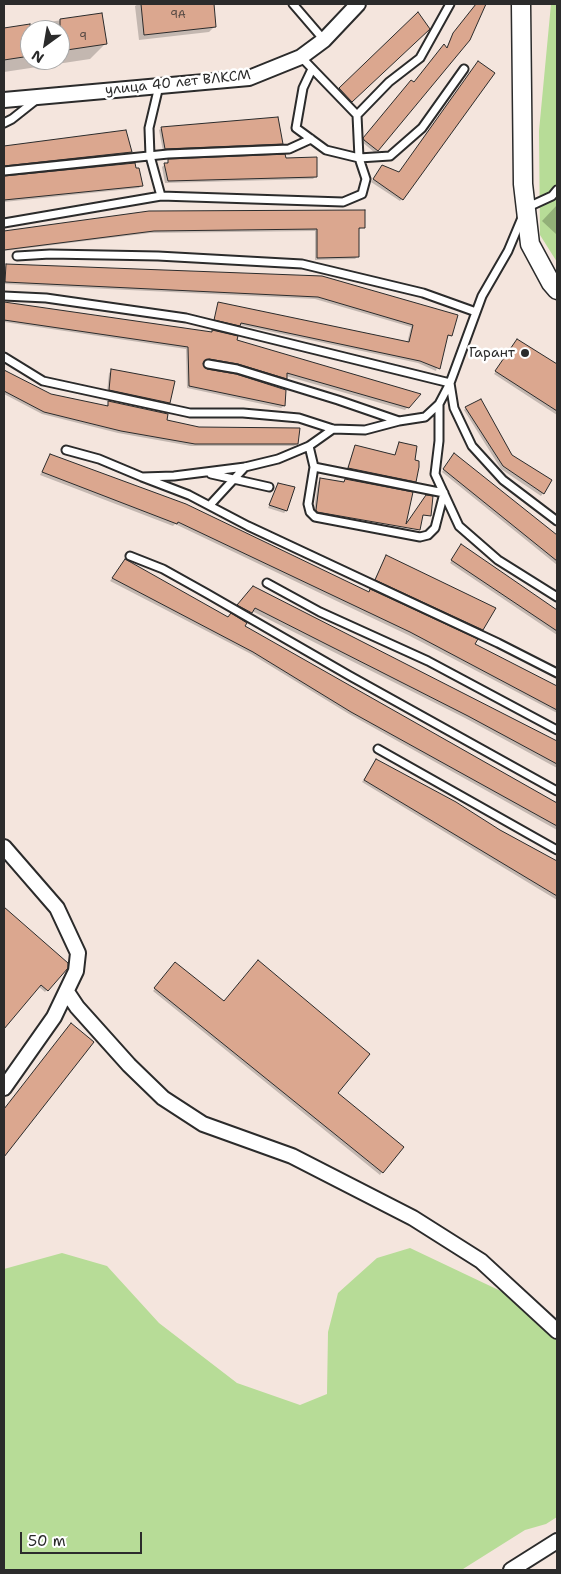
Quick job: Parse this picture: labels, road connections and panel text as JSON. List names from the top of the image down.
{
  "streets": {
    "street": ["улица 40 лет ВЛКСМ"]
  },
  "places": ["Гарант"],
  "house_numbers": ["9А", "9"],
  "scale_bar": "50 m",
  "north": "bottom left"
}
